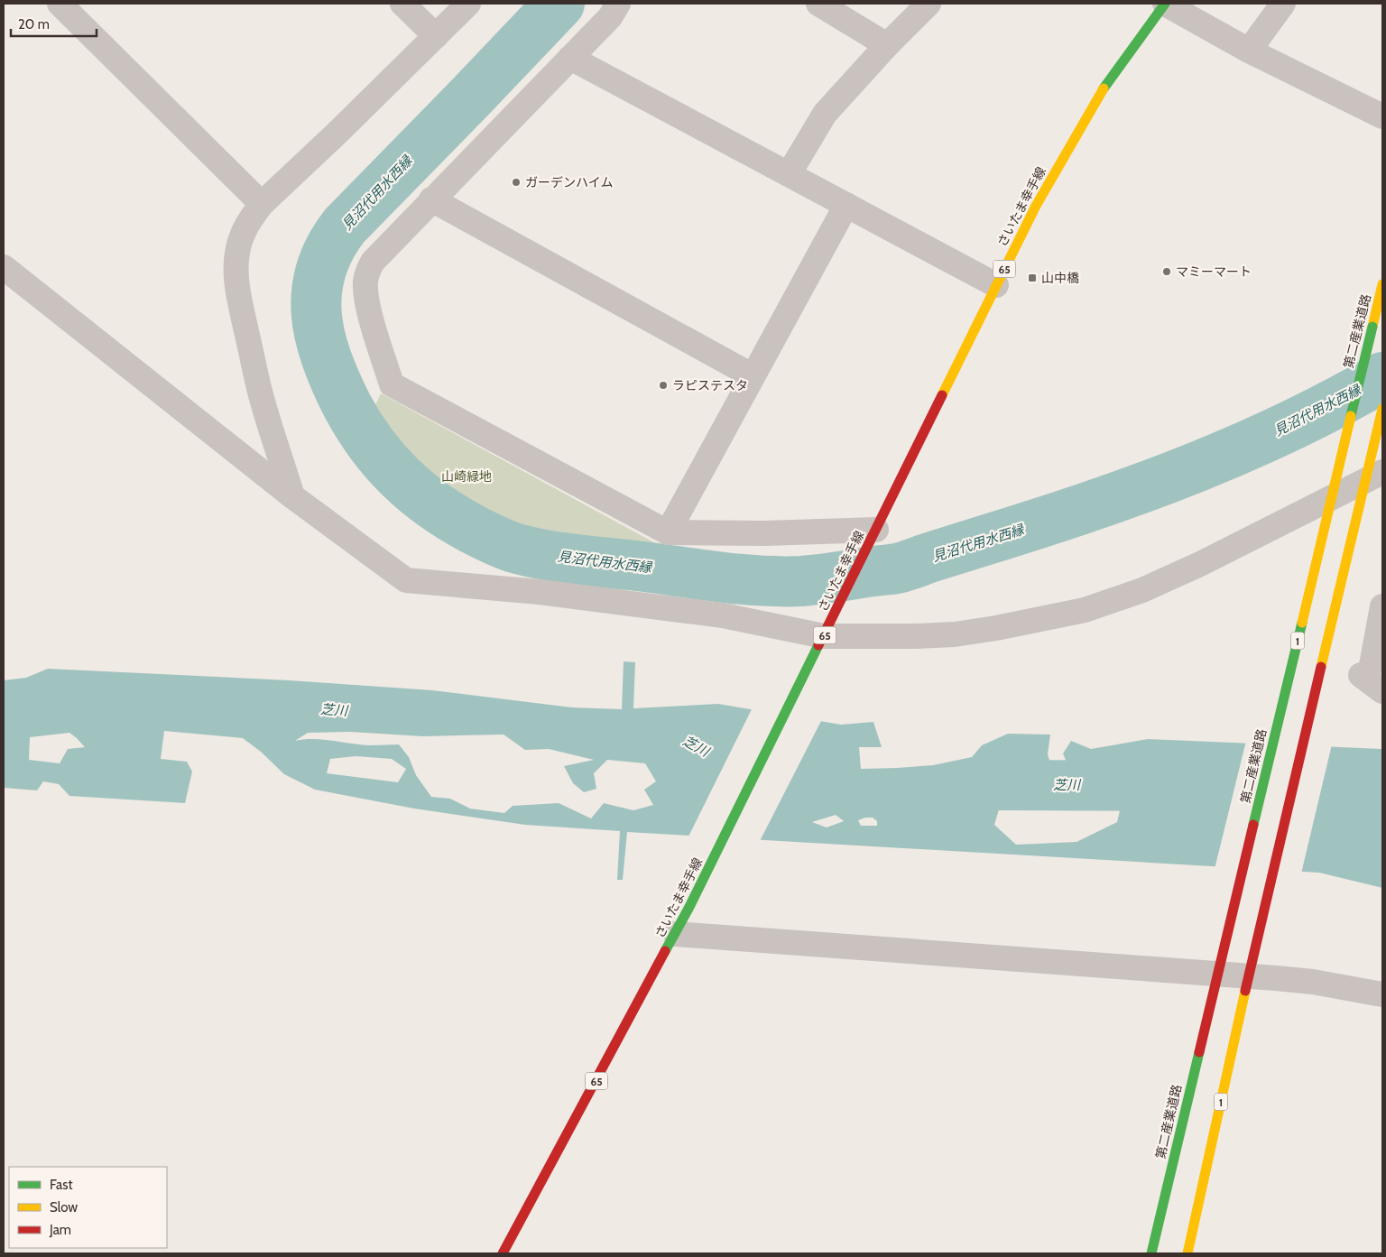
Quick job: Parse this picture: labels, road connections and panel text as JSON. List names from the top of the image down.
{
  "streets": {
    "main road": [
      "さいたま幸手線",
      "65",
      "第二産業道路",
      "1"
    ]
  },
  "water": ["見沼代用水西縁", "芝川"],
  "parks": ["山崎緑地"],
  "places": {
    "other": ["ガーデンハイム", "マミーマート", "ラピステスタ"],
    "transit": ["山中橋"]
  },
  "legend": ["Fast", "Slow", "Jam"],
  "scale_bar": "20 m"
}
